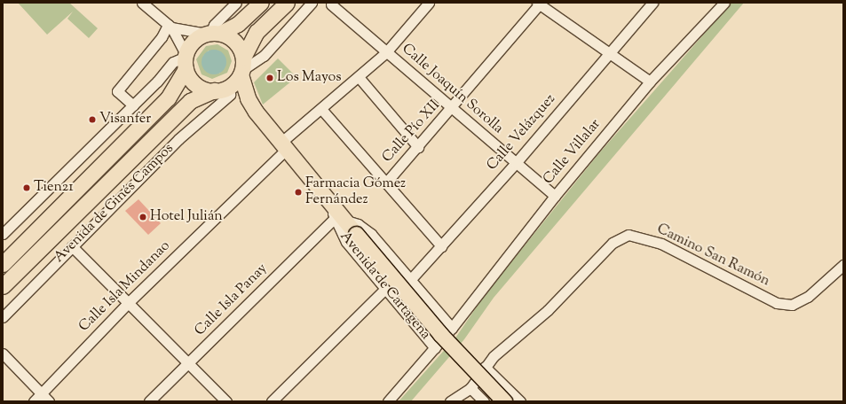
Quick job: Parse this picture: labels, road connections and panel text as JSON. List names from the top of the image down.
{
  "streets": {
    "main road": ["Avenida de Ginés Campos", "Avenida de Cartagena"],
    "street": [
      "Calle Joaquín Sorolla",
      "Calle Pío XII",
      "Calle Velázquez",
      "Calle Villalar",
      "Camino San Ramón",
      "Calle Isla Mindanao",
      "Calle Isla Panay"
    ]
  },
  "crossings": [
    ["Calle Joaquín Sorolla", "Calle Pío XII"],
    ["Calle Joaquín Sorolla", "Calle Velázquez"],
    ["Calle Joaquín Sorolla", "Calle Villalar"],
    ["Calle Joaquín Sorolla", "Calle Isla Mindanao"],
    ["Calle Velázquez", "Avenida de Cartagena"],
    ["Calle Villalar", "Avenida de Cartagena"],
    ["Avenida de Cartagena", "Calle Isla Mindanao"],
    ["Avenida de Cartagena", "Calle Isla Panay"]
  ],
  "places": [
    "Los Mayos",
    "Visanfer",
    "Tien21",
    "Farmacia Gómez Fernández",
    "Hotel Julián"
  ]
}
